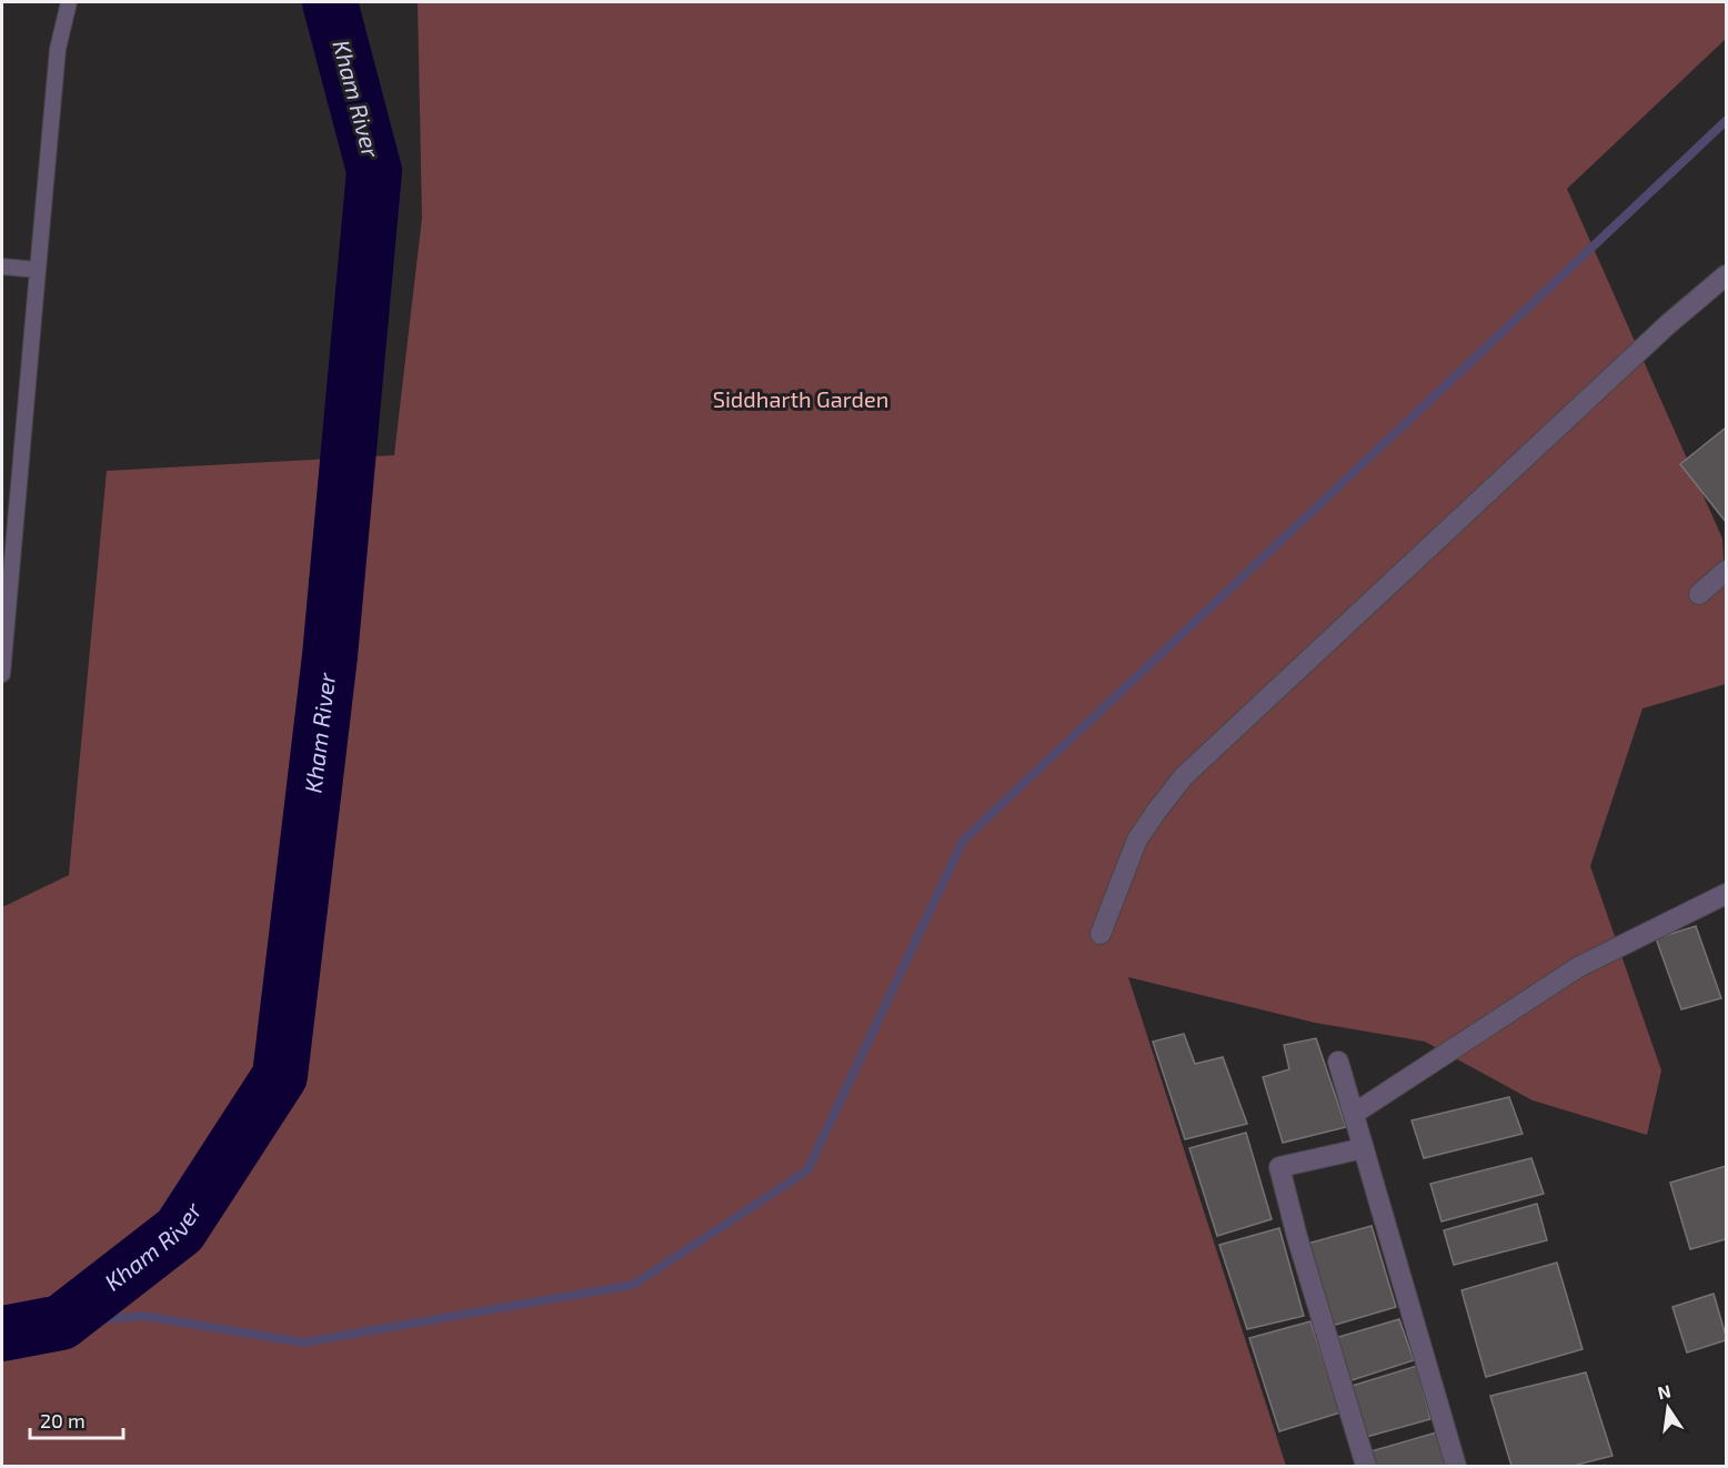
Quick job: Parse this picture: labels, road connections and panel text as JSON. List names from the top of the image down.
{
  "water": ["Kham River"],
  "parks": ["Siddharth Garden"],
  "scale_bar": "20 m",
  "north": "top"
}
